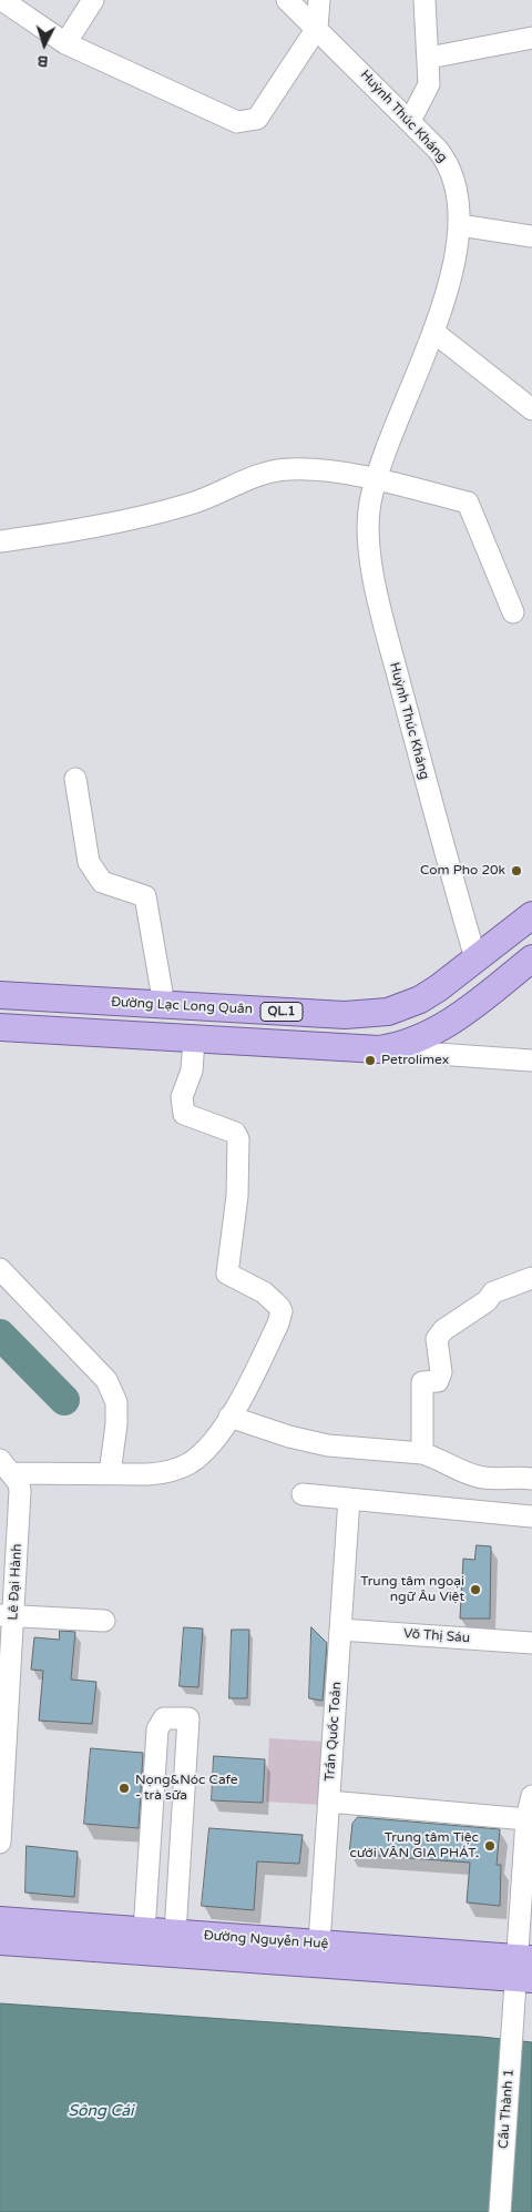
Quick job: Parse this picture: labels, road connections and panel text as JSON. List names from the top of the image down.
{
  "streets": {
    "main road": ["Đường Lạc Long Quân", "QL.1", "Đường Nguyễn Huệ"],
    "street": [
      "Huỳnh Thúc Kháng",
      "Lê Đại Hành",
      "Võ Thị Sáu",
      "Trần Quốc Toản",
      "Cầu Thành 1"
    ]
  },
  "crossings": [
    ["Huỳnh Thúc Kháng", "Đường Lạc Long Quân"],
    ["Võ Thị Sáu", "Trần Quốc Toản"],
    ["Trần Quốc Toản", "Đường Nguyễn Huệ"],
    ["Đường Nguyễn Huệ", "Cầu Thành 1"]
  ],
  "water": ["Sông Cái"],
  "places": [
    "Com Pho 20k",
    "Petrolimex",
    "Trung tâm ngoại ngữ Âu Việt",
    "Nọng&Nóc Cafe - trà sữa",
    "Trung tâm Tiệc cưới VÂN GIA PHÁT."
  ],
  "north": "bottom"
}
